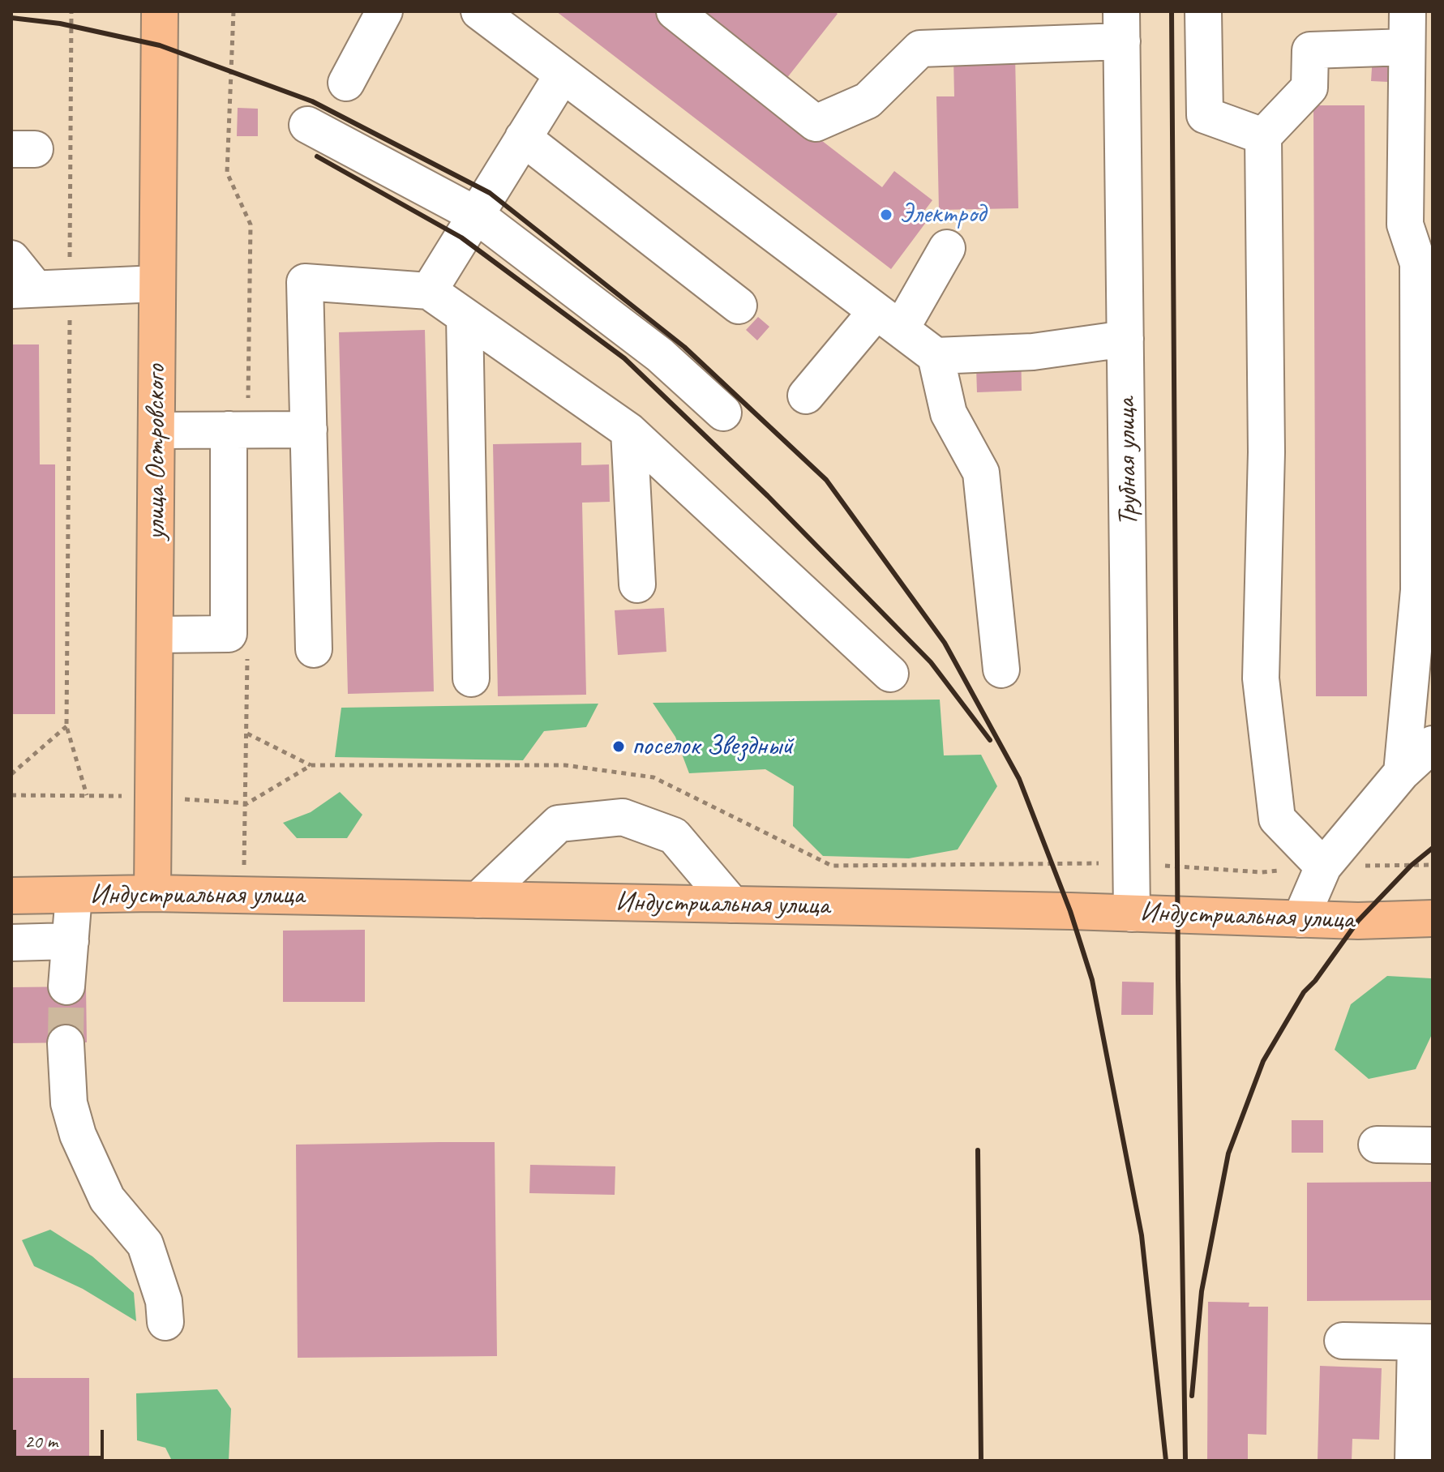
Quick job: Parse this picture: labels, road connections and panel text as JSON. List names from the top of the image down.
{
  "streets": {
    "main road": ["улица Островского", "Индустриальная улица"],
    "street": ["Трубная улица"]
  },
  "crossings": [
    ["улица Островского", "Индустриальная улица"],
    ["Трубная улица", "Индустриальная улица"]
  ],
  "places": ["Электрод", "поселок Звездный"],
  "scale_bar": "20 m"
}
